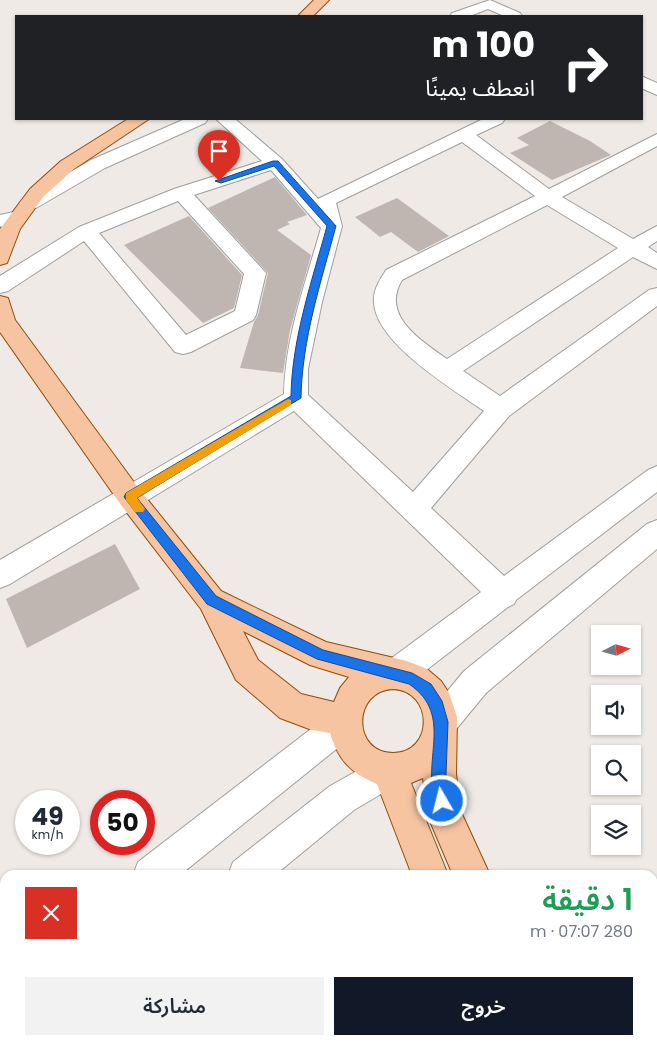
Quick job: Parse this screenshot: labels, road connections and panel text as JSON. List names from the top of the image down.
{
  "north": "right",
  "page": {
    "turn": ["100 m", "انعطف يمينًا"],
    "speed": "49 km/h",
    "limit": "50",
    "heading": ["1 دقيقة", "280 m · 07:07"],
    "buttons": ["خروج", "مشاركة"]
  }
}
